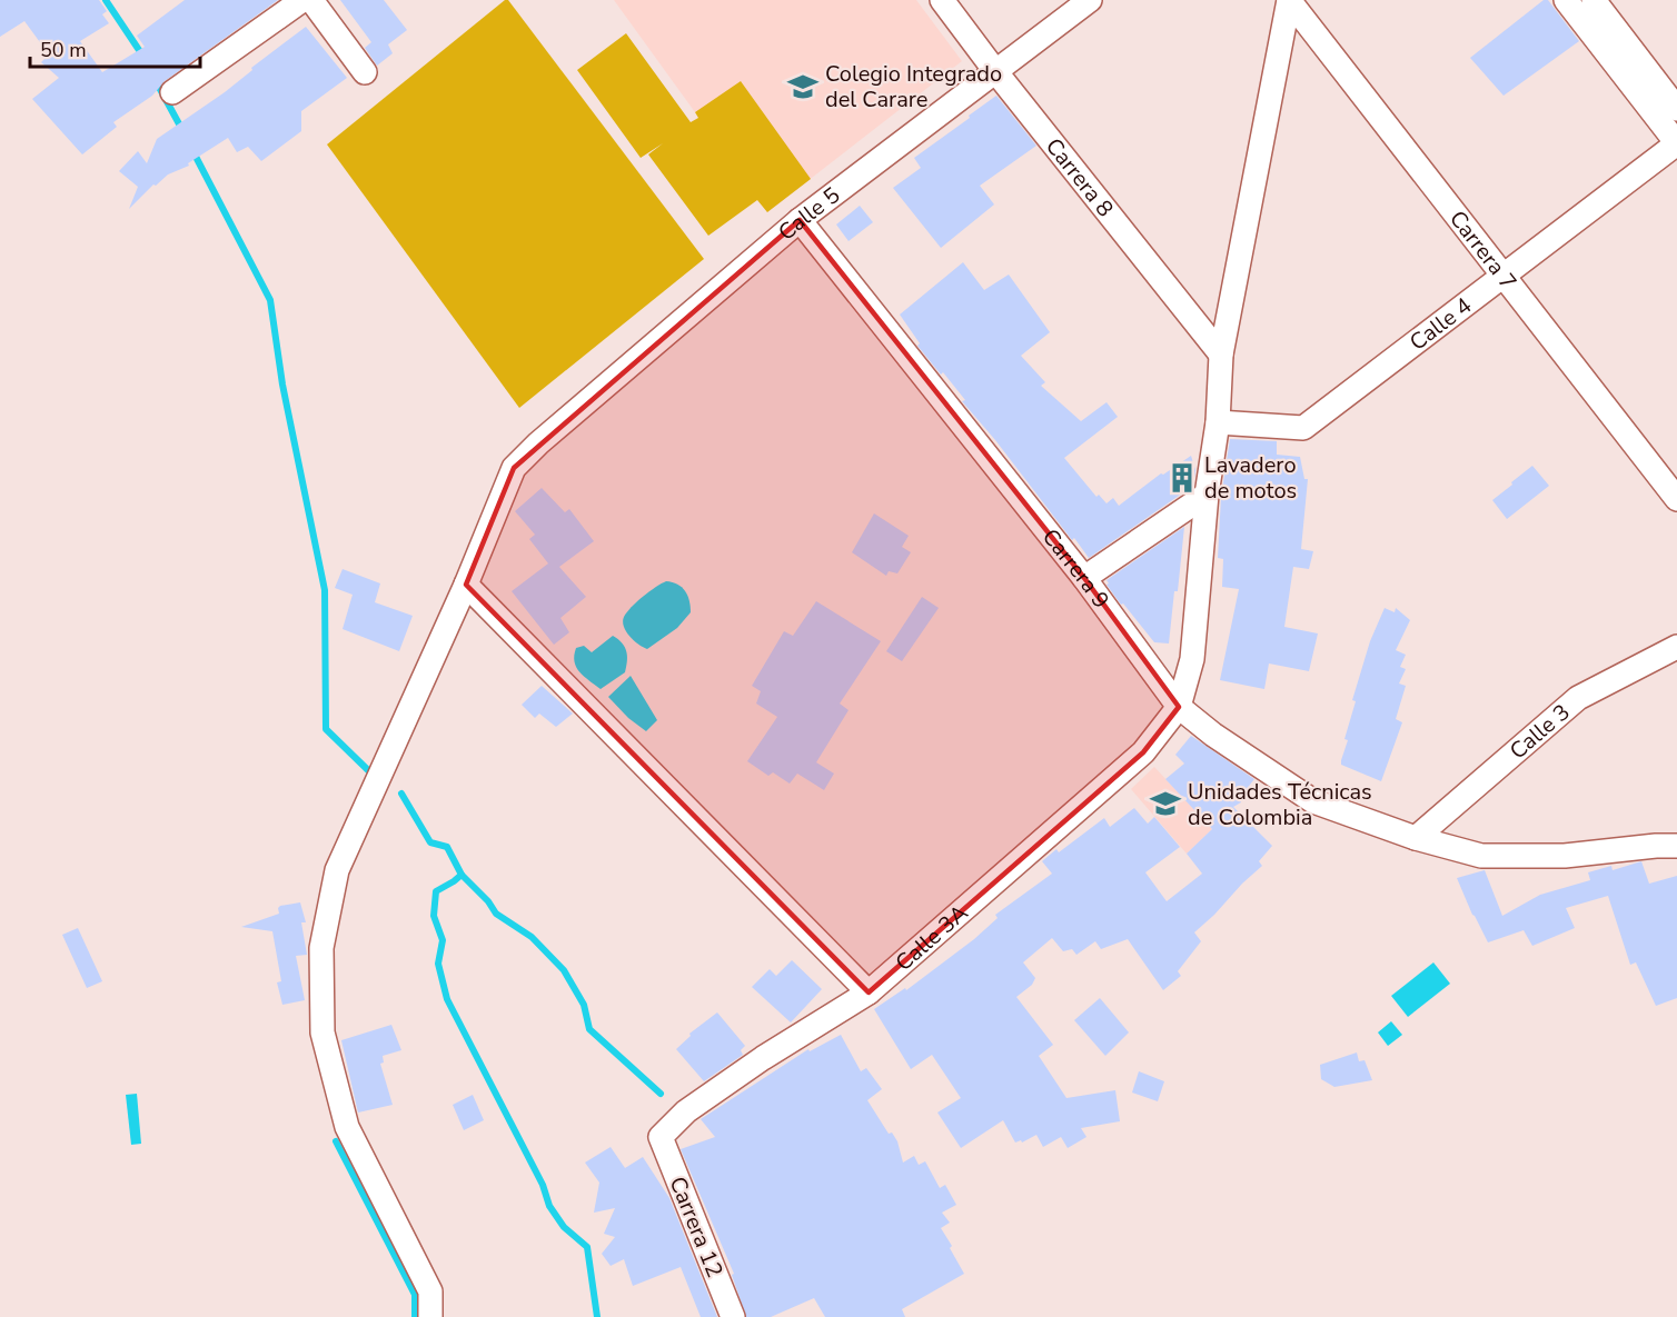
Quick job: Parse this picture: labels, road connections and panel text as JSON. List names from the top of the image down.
{
  "streets": {
    "street": [
      "Carrera 8",
      "Calle 5",
      "Carrera 7",
      "Calle 4",
      "Carrera 9",
      "Calle 3",
      "Calle 3A",
      "Carrera 12"
    ]
  },
  "crossings": [
    ["Carrera 8", "Calle 5"],
    ["Calle 5", "Carrera 9"],
    ["Carrera 7", "Calle 4"],
    ["Carrera 9", "Calle 3"],
    ["Carrera 9", "Calle 3A"],
    ["Calle 3A", "Carrera 12"]
  ],
  "places": {
    "school or university": ["Colegio Integrado del Carare", "Unidades Técnicas de Colombia"],
    "building": ["Lavadero de motos"]
  },
  "scale_bar": "50 m"
}
